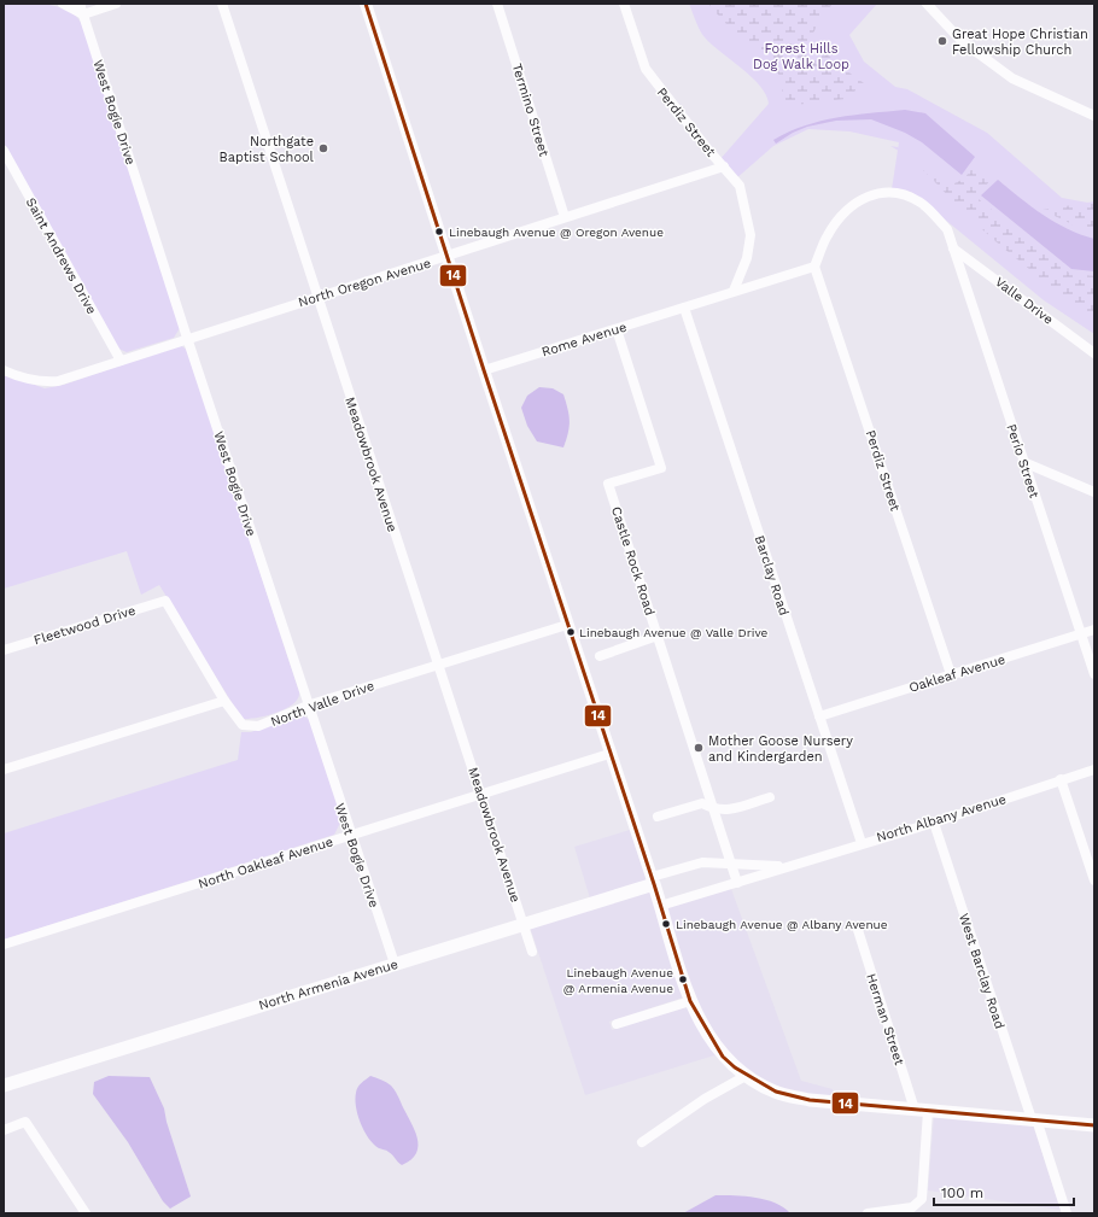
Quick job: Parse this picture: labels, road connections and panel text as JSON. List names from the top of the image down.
{
  "streets": {
    "main road": ["North Armenia Avenue"],
    "street": [
      "Termino Street",
      "West Bogie Drive",
      "Perdiz Street",
      "Saint Andrews Drive",
      "North Oregon Avenue",
      "Valle Drive",
      "Rome Avenue",
      "Perio Street",
      "Meadowbrook Avenue",
      "Castle Rock Road",
      "Barclay Road",
      "Fleetwood Drive",
      "Oakleaf Avenue",
      "North Valle Drive",
      "North Albany Avenue",
      "North Oakleaf Avenue",
      "West Barclay Road",
      "Herman Street"
    ]
  },
  "crossings": [
    ["Termino Street", "North Oregon Avenue"],
    ["West Bogie Drive", "North Oregon Avenue"],
    ["West Bogie Drive", "North Valle Drive"],
    ["West Bogie Drive", "North Oakleaf Avenue"],
    ["West Bogie Drive", "North Armenia Avenue"],
    ["Perdiz Street", "North Oregon Avenue"],
    ["Perdiz Street", "Rome Avenue"],
    ["Perdiz Street", "Perio Street"],
    ["Perdiz Street", "Oakleaf Avenue"],
    ["Saint Andrews Drive", "North Oregon Avenue"],
    ["North Oregon Avenue", "Meadowbrook Avenue"],
    ["Valle Drive", "Perio Street"],
    ["Rome Avenue", "Perio Street"],
    ["Rome Avenue", "Castle Rock Road"],
    ["Rome Avenue", "Barclay Road"],
    ["Perio Street", "Oakleaf Avenue"],
    ["Meadowbrook Avenue", "North Valle Drive"],
    ["Meadowbrook Avenue", "North Oakleaf Avenue"],
    ["Meadowbrook Avenue", "North Armenia Avenue"],
    ["Castle Rock Road", "North Albany Avenue"],
    ["Barclay Road", "Oakleaf Avenue"],
    ["Barclay Road", "North Albany Avenue"],
    ["Fleetwood Drive", "North Valle Drive"],
    ["North Albany Avenue", "West Barclay Road"],
    ["North Albany Avenue", "North Armenia Avenue"]
  ],
  "parks": ["Forest Hills Dog Walk Loop"],
  "places": [
    "Great Hope Christian Fellowship Church",
    "Northgate Baptist School",
    "Linebaugh Avenue @ Oregon Avenue",
    "Linebaugh Avenue @ Valle Drive",
    "Mother Goose Nursery and Kindergarden",
    "Linebaugh Avenue @ Albany Avenue",
    "Linebaugh Avenue @ Armenia Avenue"
  ],
  "lines": ["transit line 14"],
  "scale_bar": "100 m"
}
